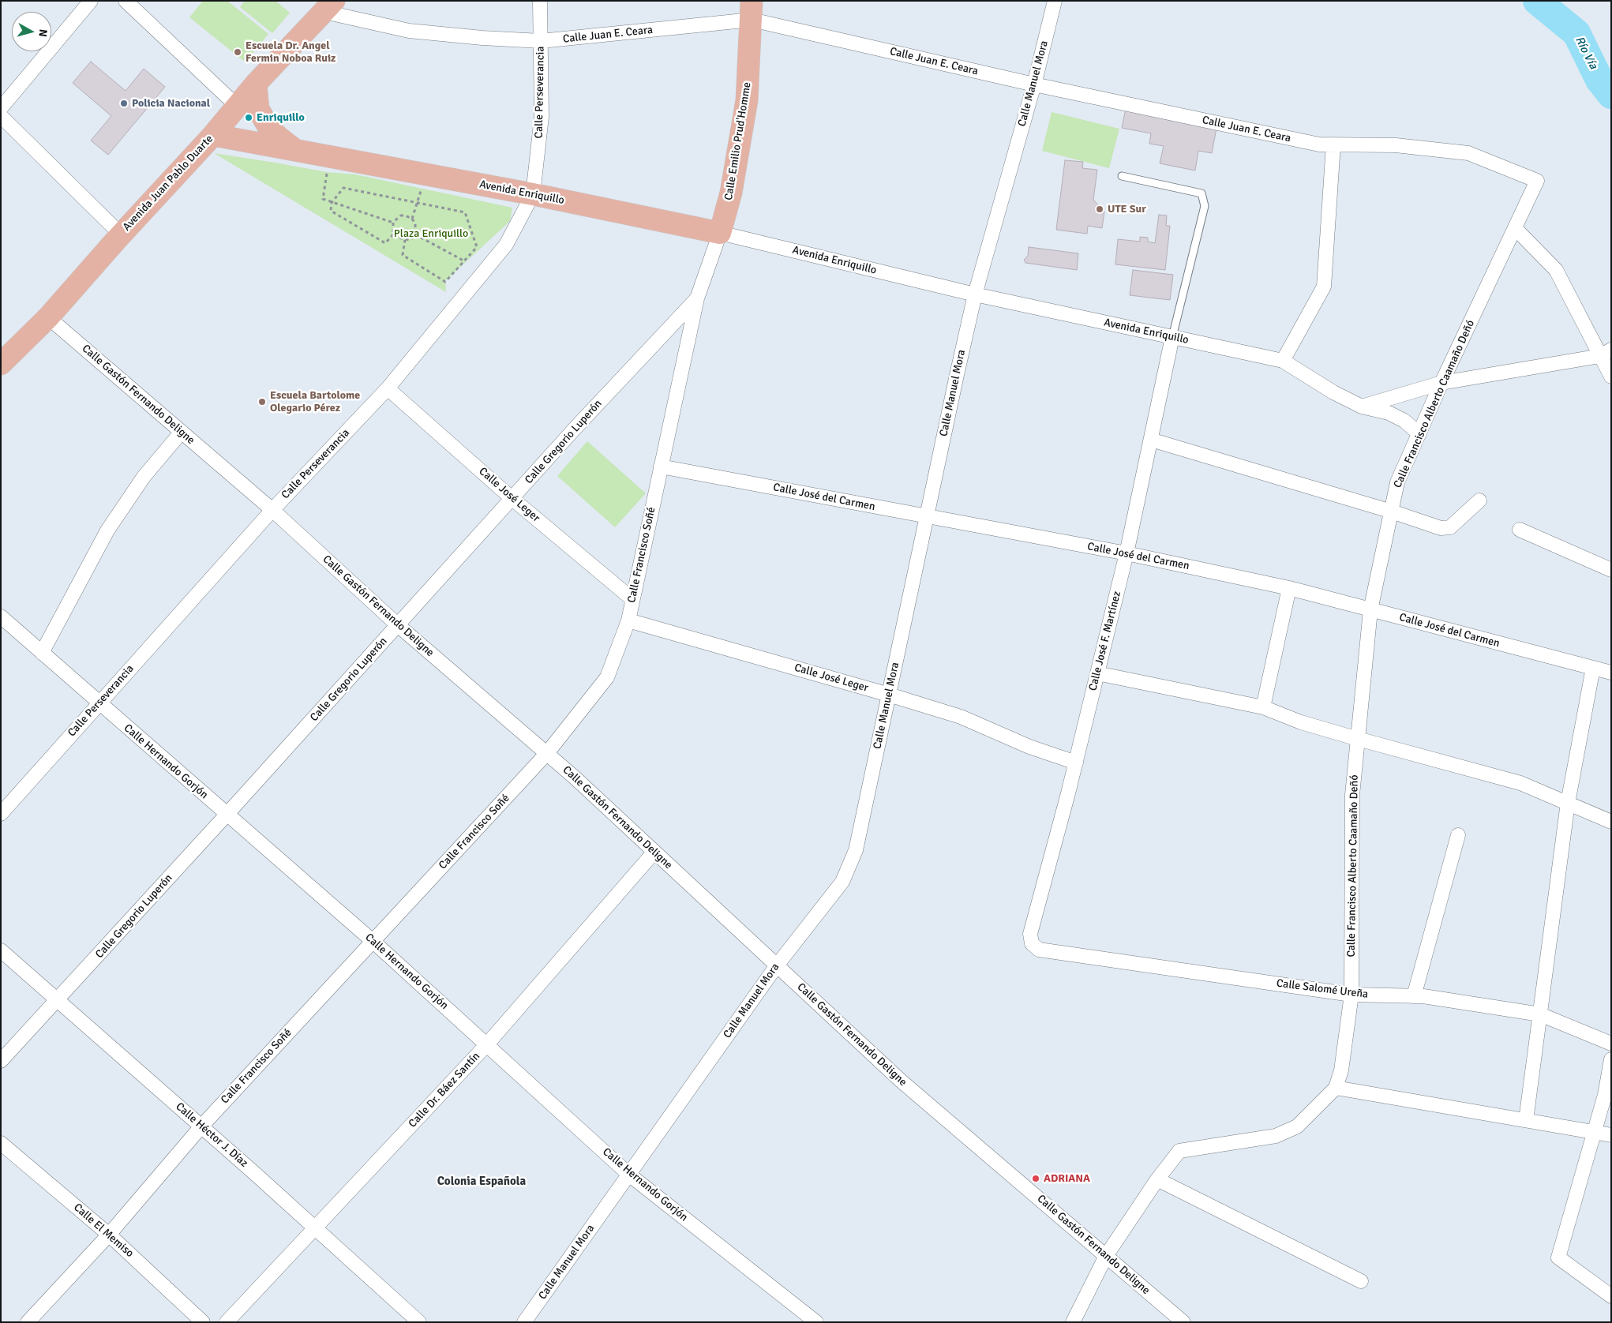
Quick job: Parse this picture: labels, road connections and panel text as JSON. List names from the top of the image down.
{
  "streets": {
    "main road": ["Calle Emilio Prud'Homme", "Avenida Juan Pablo Duarte", "Avenida Enriquillo"],
    "street": [
      "Calle Juan E. Ceara",
      "Calle Manuel Mora",
      "Calle Perseverancia",
      "Calle Gastón Fernando Deligne",
      "Calle Francisco Alberto Caamaño Deñó",
      "Calle Gregorio Luperón",
      "Calle José Leger",
      "Calle José del Carmen",
      "Calle Francisco Soñé",
      "Calle José F. Martínez",
      "Calle Hernando Gorjón",
      "Calle Salomé Ureña",
      "Calle Dr. Báez Santín",
      "Calle Héctor J. Díaz",
      "Calle El Memiso"
    ]
  },
  "crossings": [
    ["Calle Juan E. Ceara", "Calle Manuel Mora"],
    ["Calle Juan E. Ceara", "Calle Perseverancia"],
    ["Calle Juan E. Ceara", "Calle Emilio Prud'Homme"],
    ["Calle Juan E. Ceara", "Avenida Juan Pablo Duarte"],
    ["Calle Juan E. Ceara", "Calle Francisco Alberto Caamaño Deñó"],
    ["Calle Manuel Mora", "Avenida Enriquillo"],
    ["Calle Manuel Mora", "Calle Gastón Fernando Deligne"],
    ["Calle Manuel Mora", "Calle José Leger"],
    ["Calle Manuel Mora", "Calle José del Carmen"],
    ["Calle Manuel Mora", "Calle Hernando Gorjón"],
    ["Calle Perseverancia", "Avenida Enriquillo"],
    ["Calle Perseverancia", "Calle Gastón Fernando Deligne"],
    ["Calle Perseverancia", "Calle José Leger"],
    ["Calle Perseverancia", "Calle Hernando Gorjón"],
    ["Calle Emilio Prud'Homme", "Avenida Enriquillo"],
    ["Calle Emilio Prud'Homme", "Calle Francisco Soñé"],
    ["Avenida Juan Pablo Duarte", "Avenida Enriquillo"],
    ["Avenida Juan Pablo Duarte", "Calle Gastón Fernando Deligne"],
    ["Avenida Enriquillo", "Calle Francisco Alberto Caamaño Deñó"],
    ["Avenida Enriquillo", "Calle Francisco Soñé"],
    ["Avenida Enriquillo", "Calle José F. Martínez"],
    ["Calle Gastón Fernando Deligne", "Calle Francisco Alberto Caamaño Deñó"],
    ["Calle Gastón Fernando Deligne", "Calle Gregorio Luperón"],
    ["Calle Gastón Fernando Deligne", "Calle Francisco Soñé"],
    ["Calle Gastón Fernando Deligne", "Calle Dr. Báez Santín"],
    ["Calle Francisco Alberto Caamaño Deñó", "Calle José del Carmen"],
    ["Calle Francisco Alberto Caamaño Deñó", "Calle Salomé Ureña"],
    ["Calle Gregorio Luperón", "Calle José Leger"],
    ["Calle Gregorio Luperón", "Calle Francisco Soñé"],
    ["Calle Gregorio Luperón", "Calle Hernando Gorjón"],
    ["Calle Gregorio Luperón", "Calle Héctor J. Díaz"],
    ["Calle José Leger", "Calle Francisco Soñé"],
    ["Calle José Leger", "Calle José F. Martínez"],
    ["Calle José del Carmen", "Calle Francisco Soñé"],
    ["Calle José del Carmen", "Calle José F. Martínez"],
    ["Calle Francisco Soñé", "Calle Hernando Gorjón"],
    ["Calle Francisco Soñé", "Calle Héctor J. Díaz"],
    ["Calle Francisco Soñé", "Calle El Memiso"],
    ["Calle José F. Martínez", "Calle Salomé Ureña"],
    ["Calle Hernando Gorjón", "Calle Dr. Báez Santín"],
    ["Calle Dr. Báez Santín", "Calle Héctor J. Díaz"]
  ],
  "districts": ["Colonia Española"],
  "water": ["Río Vía"],
  "parks": ["Plaza Enriquillo"],
  "places": [
    "Escuela Dr. Angel Fermin Noboa Ruiz",
    "Policia Nacional",
    "Enriquillo",
    "UTE Sur",
    "Escuela Bartolome Olegario Pérez",
    "ADRIANA"
  ],
  "north": "right"
}
